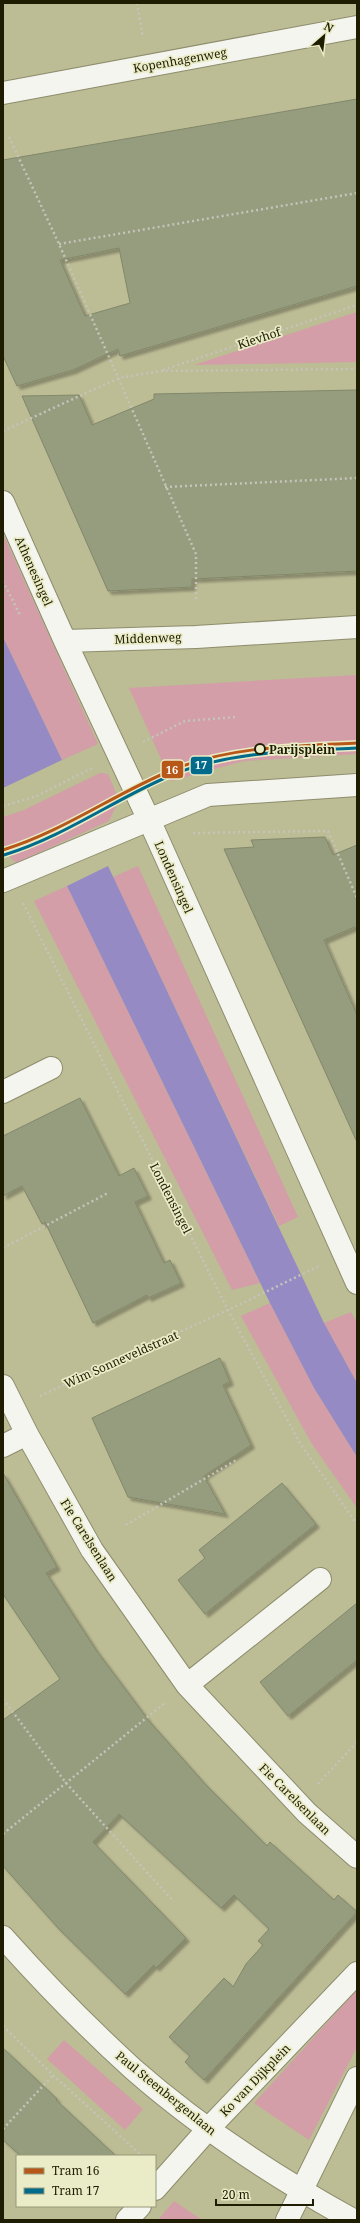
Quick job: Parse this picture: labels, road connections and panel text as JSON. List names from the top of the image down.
{
  "streets": {
    "street": [
      "Kopenhagenweg",
      "Athenesingel",
      "Middenweg",
      "Londensingel",
      "Fie Carelsenlaan",
      "Ko van Dijkplein",
      "Paul Steenbergenlaan"
    ],
    "path": ["Kievhof", "Wim Sonneveldstraat"]
  },
  "crossings": [
    ["Athenesingel", "Middenweg"],
    ["Londensingel", "Wim Sonneveldstraat"],
    ["Wim Sonneveldstraat", "Fie Carelsenlaan"],
    ["Ko van Dijkplein", "Paul Steenbergenlaan"]
  ],
  "places": ["Parijsplein"],
  "lines": ["tram line 16", "tram line 17"],
  "legend": ["Tram 16", "Tram 17"],
  "scale_bar": "20 m",
  "north": "top right"
}
